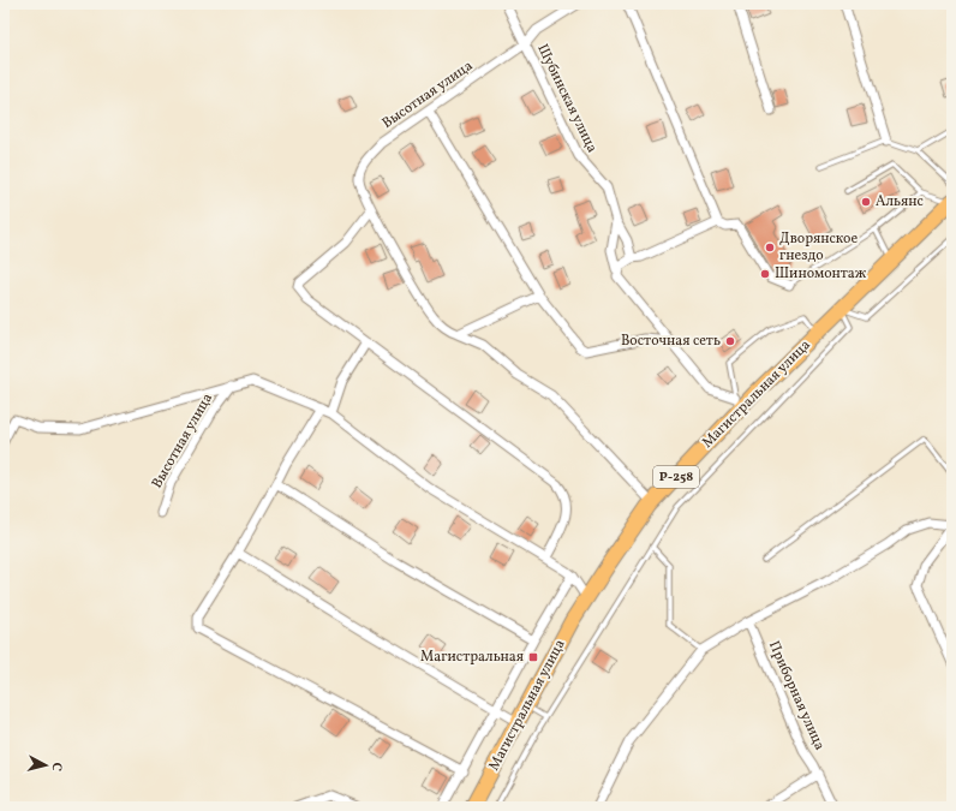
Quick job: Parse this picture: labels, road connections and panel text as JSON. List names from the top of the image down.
{
  "streets": {
    "highway": ["Магистральная улица", "Р-258"],
    "street": ["Высотная улица", "Шубинская улица", "Приборная улица"]
  },
  "crossings": [
    ["Высотная улица", "Шубинская улица"]
  ],
  "places": {
    "other": [
      "Альянс",
      "Дворянское гнездо",
      "Шиномонтаж",
      "Восточная сеть"
    ],
    "transit": ["Магистральная"]
  },
  "north": "right"
}
